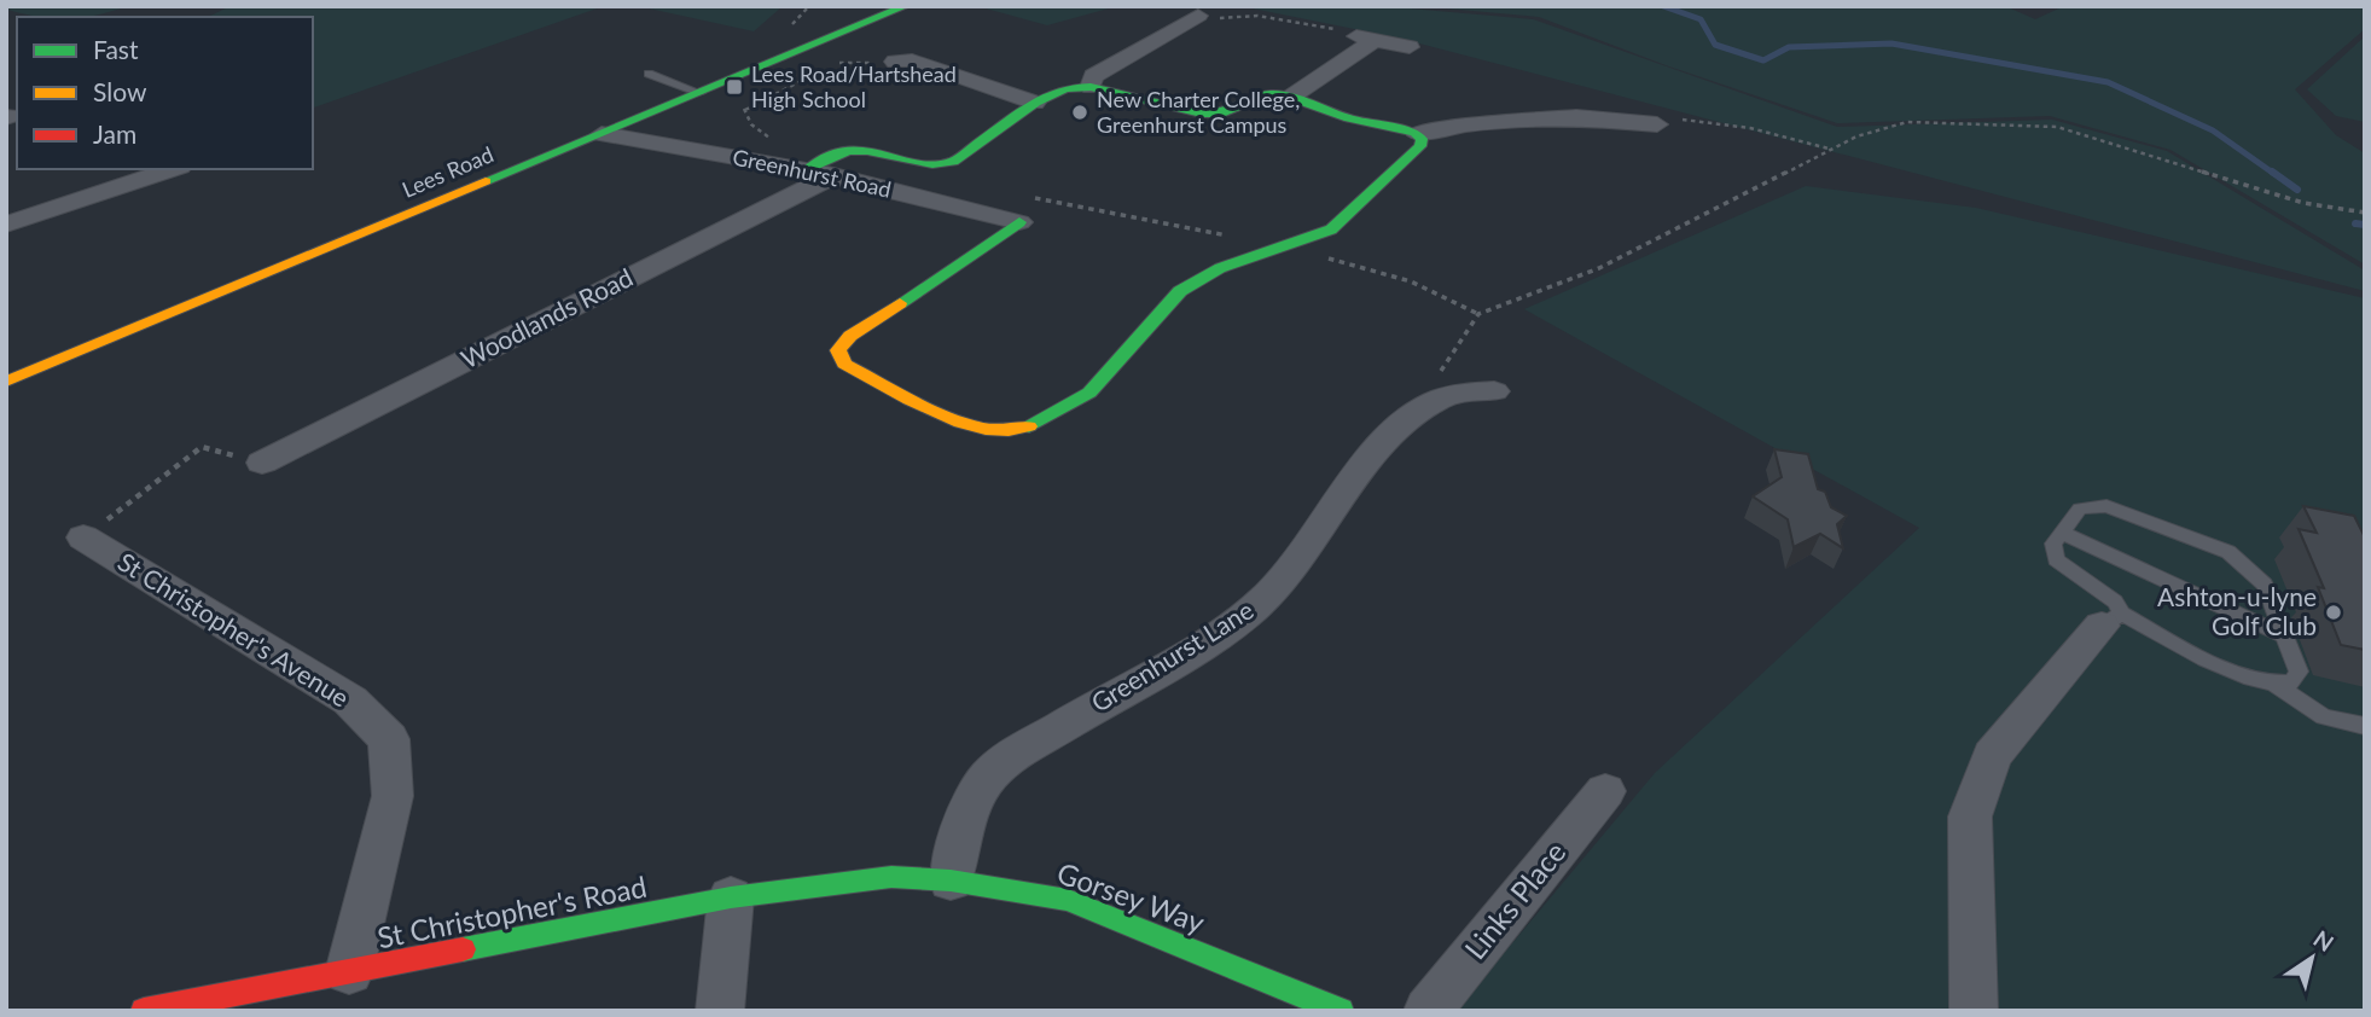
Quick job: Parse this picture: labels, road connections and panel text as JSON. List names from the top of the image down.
{
  "streets": {
    "street": [
      "Lees Road",
      "Greenhurst Road",
      "Woodlands Road",
      "St Christopher's Avenue",
      "Greenhurst Lane",
      "Gorsey Way",
      "Links Place",
      "St Christopher's Road"
    ]
  },
  "crossings": [
    ["Lees Road", "Greenhurst Road"],
    ["Greenhurst Road", "Woodlands Road"],
    ["St Christopher's Avenue", "St Christopher's Road"],
    ["Greenhurst Lane", "Gorsey Way"],
    ["Gorsey Way", "St Christopher's Road"]
  ],
  "places": {
    "transit": ["Lees Road/Hartshead High School"],
    "other": ["New Charter College, Greenhurst Campus", "Ashton-u-lyne Golf Club"]
  },
  "legend": ["Fast", "Slow", "Jam"],
  "north": "top right"
}
